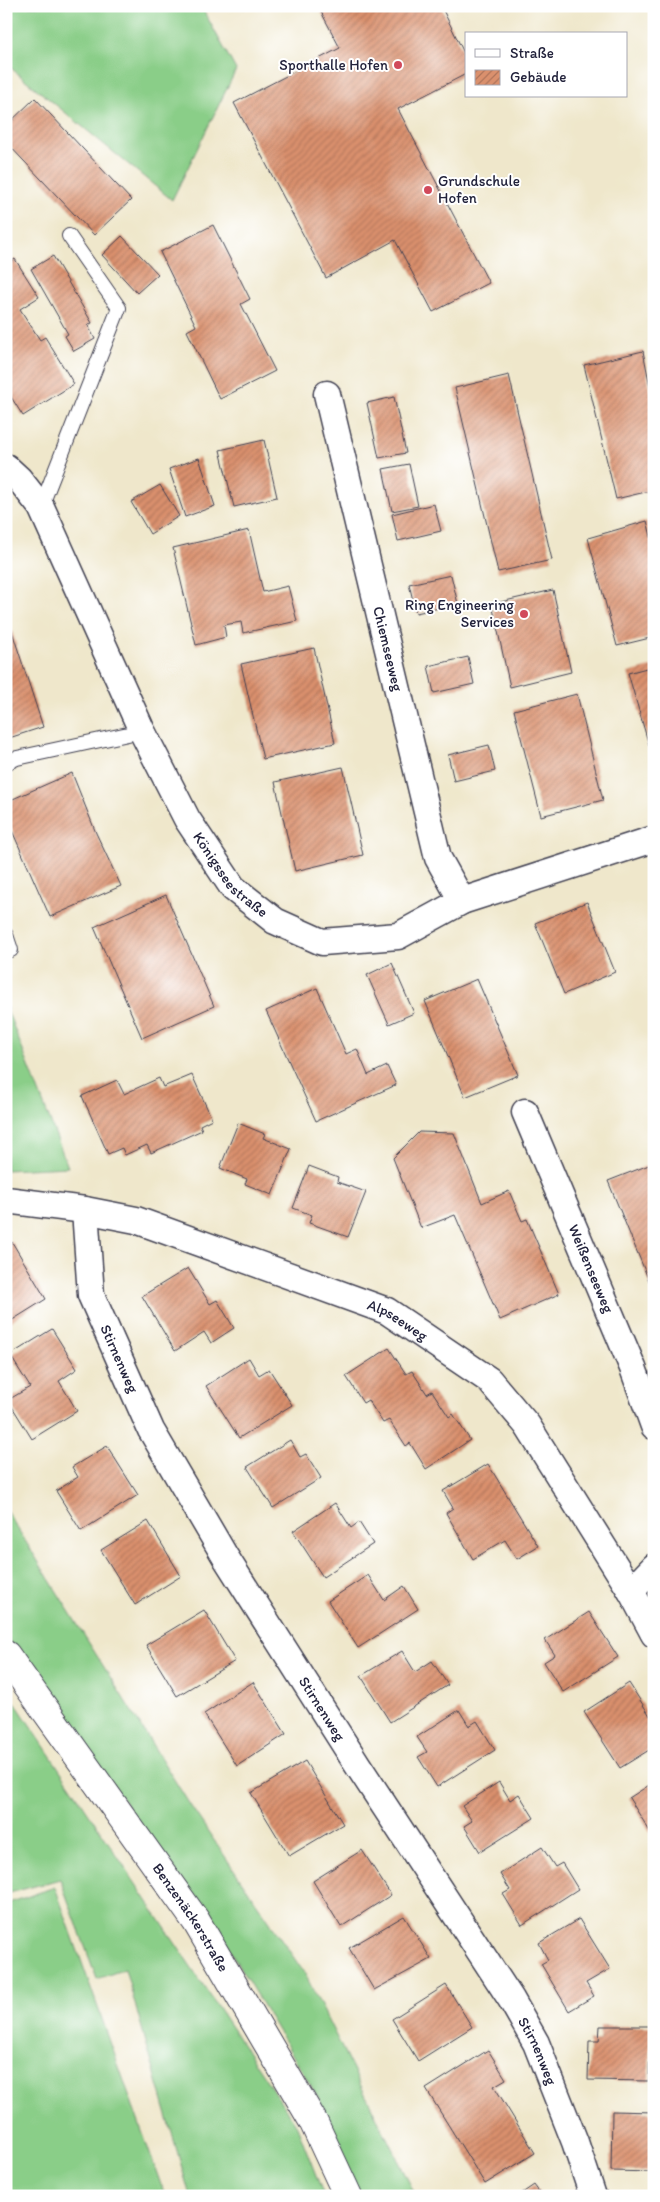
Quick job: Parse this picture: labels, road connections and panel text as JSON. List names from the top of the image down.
{
  "streets": {
    "street": [
      "Chiemseeweg",
      "Königsseestraße",
      "Weißenseeweg",
      "Alpseeweg",
      "Stirnenweg",
      "Benzenäckerstraße"
    ]
  },
  "crossings": [
    ["Chiemseeweg", "Königsseestraße"],
    ["Alpseeweg", "Stirnenweg"]
  ],
  "places": ["Sporthalle Hofen", "Grundschule Hofen", "Ring Engineering Services"],
  "legend": ["Straße", "Gebäude"]
}
